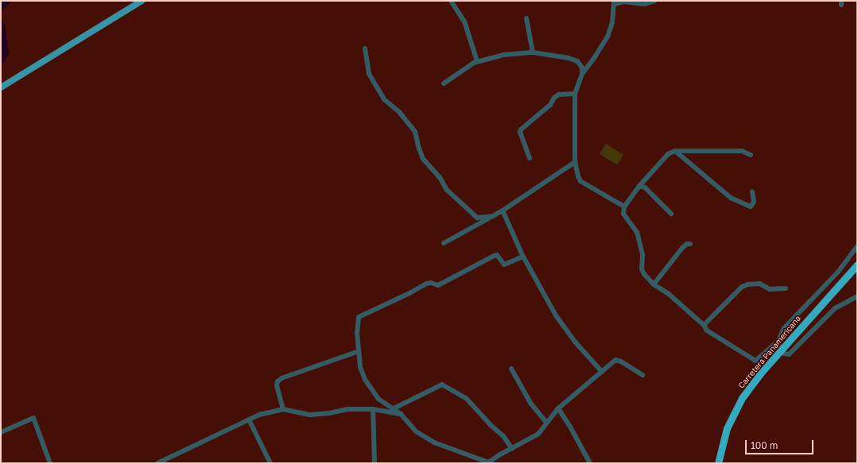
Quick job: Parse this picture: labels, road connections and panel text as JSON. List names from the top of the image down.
{
  "streets": {
    "highway": ["Carretera Panamericana"]
  },
  "scale_bar": "100 m"
}
